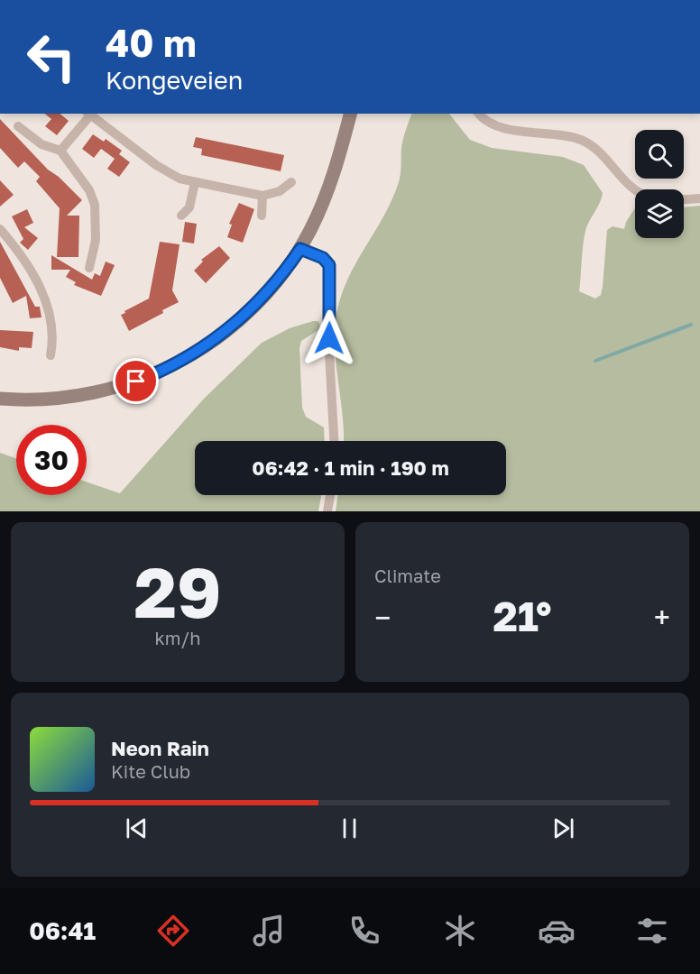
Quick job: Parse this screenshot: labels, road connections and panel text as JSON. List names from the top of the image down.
{
  "page": {
    "turn": ["40 m", "Kongeveien"],
    "limit": "30",
    "trip": "06:42 · 1 min · 190 m",
    "tile": [
      ["29", "km/h"],
      "Climate"
    ],
    "heat": ["−", "21°", "+"],
    "song": ["Neon Rain", "Kite Club"],
    "tabs": "06:41"
  }
}
